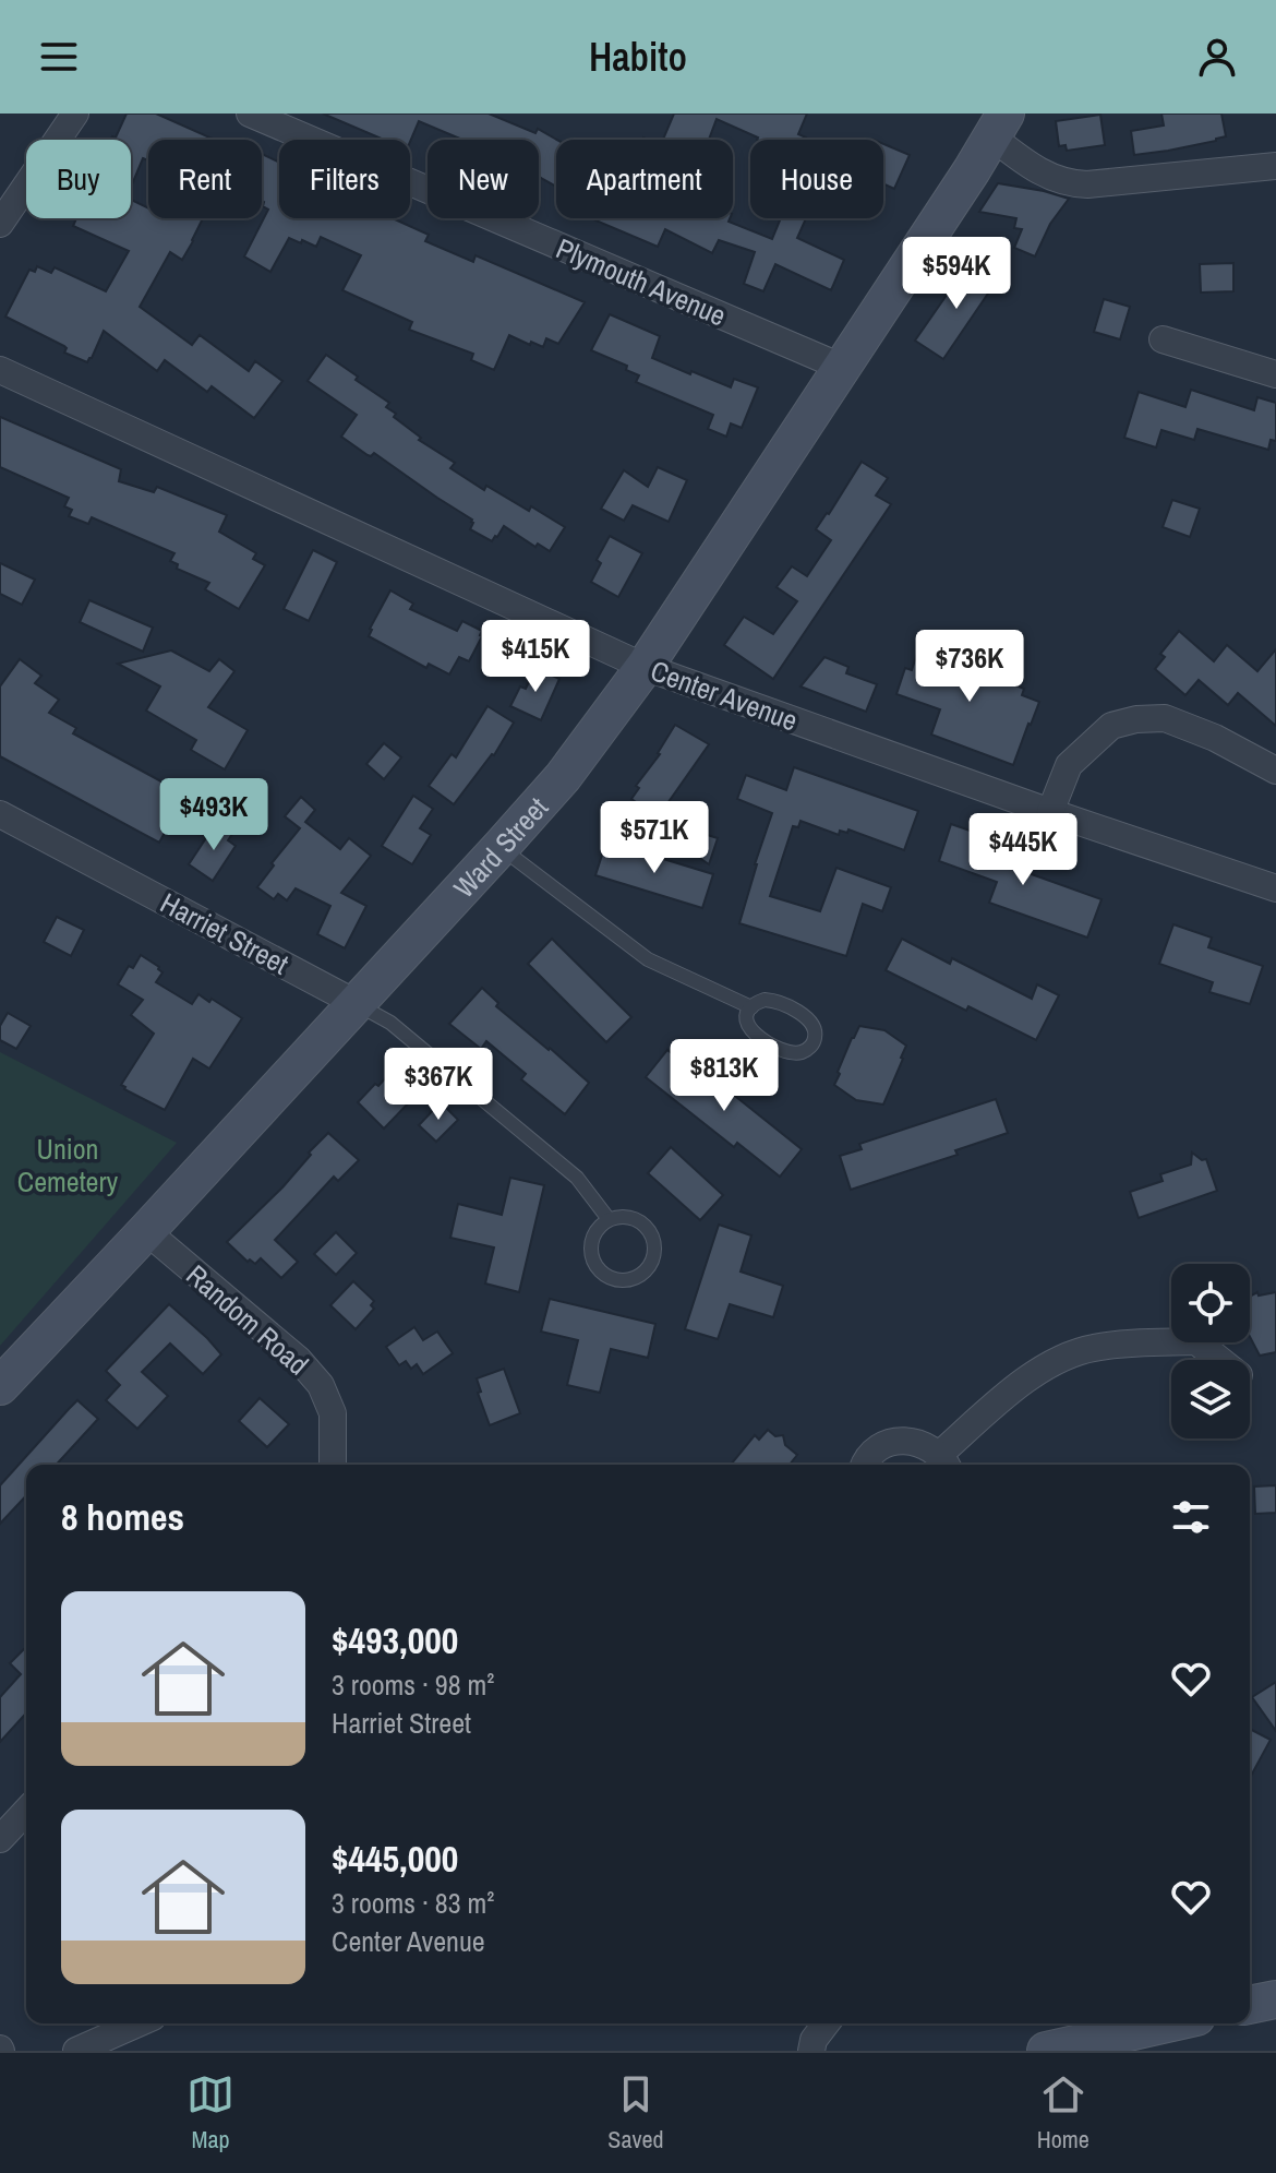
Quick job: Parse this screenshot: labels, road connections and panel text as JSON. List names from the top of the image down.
{
  "streets": {
    "main road": ["Ward Street"],
    "street": [
      "Plymouth Avenue",
      "Center Avenue",
      "Harriet Street",
      "Random Road"
    ]
  },
  "crossings": [
    ["Plymouth Avenue", "Ward Street"],
    ["Center Avenue", "Ward Street"],
    ["Ward Street", "Harriet Street"],
    ["Ward Street", "Random Road"]
  ],
  "parks": ["Union Cemetery"],
  "page": {
    "header": "Habito",
    "chip": [
      "Buy",
      "Rent",
      "Filters",
      "New",
      "Apartment",
      "House"
    ],
    "price": [
      "$594K",
      "$415K",
      "$736K",
      "$493K",
      "$571K",
      "$445K",
      "$813K",
      "$367K"
    ],
    "heading": "8 homes",
    "list": [
      {
        "name": "$493,000",
        "note": "3 rooms · 98 m² · Harriet Street"
      },
      {
        "name": "$445,000",
        "note": "3 rooms · 83 m² · Center Avenue"
      }
    ],
    "tabs": ["Map", "Saved", "Home"]
  }
}
